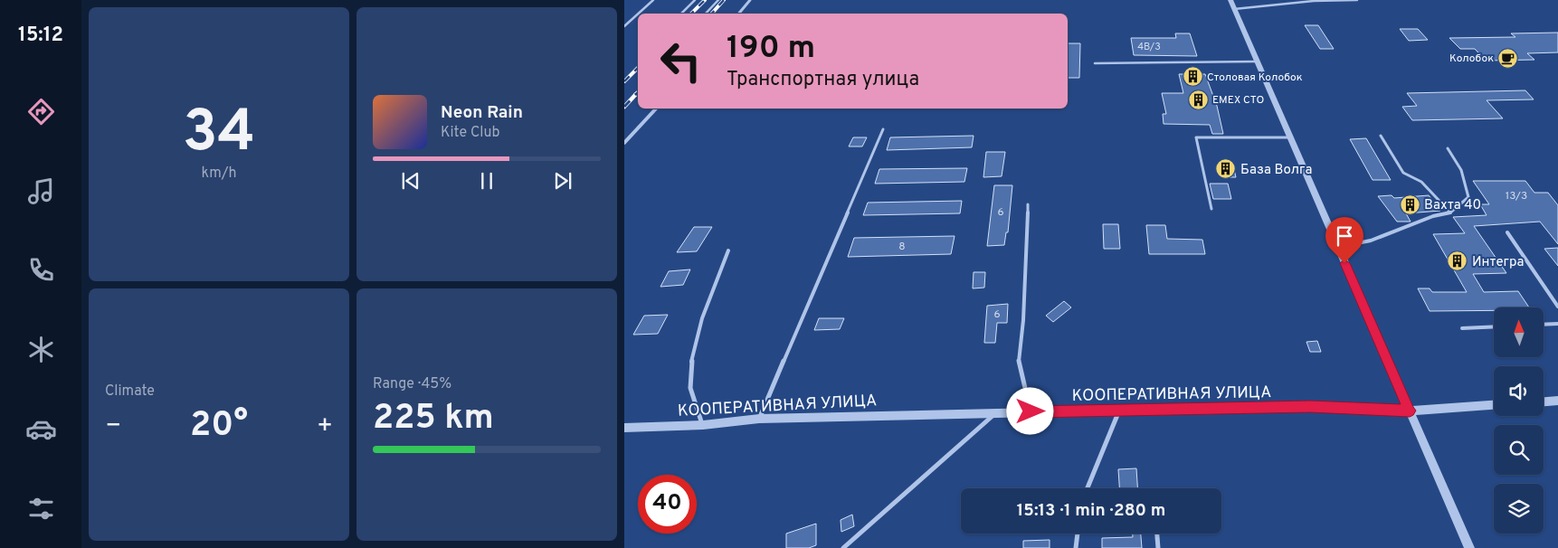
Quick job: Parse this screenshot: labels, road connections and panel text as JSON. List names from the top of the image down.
{
  "streets": {
    "street": ["КООПЕРАТИВНАЯ УЛИЦА"]
  },
  "places": {
    "cafe": ["Колобок"],
    "building": [
      "Столовая Колобок",
      "EMEX СТО",
      "База Волга",
      "Вахта 40",
      "Интегра"
    ]
  },
  "house_numbers": [
    "4В/3",
    "13/3",
    "6",
    "8",
    "6"
  ],
  "north": "top",
  "page": {
    "tabs": "15:12",
    "tile": [
      ["34", "km/h"],
      "Climate",
      ["Range · 45%", "225 km"]
    ],
    "turn": ["190 m", "Транспортная улица"],
    "song": ["Neon Rain", "Kite Club"],
    "heat": ["−", "20°", "+"],
    "limit": "40",
    "trip": "15:13 · 1 min · 280 m"
  }
}
